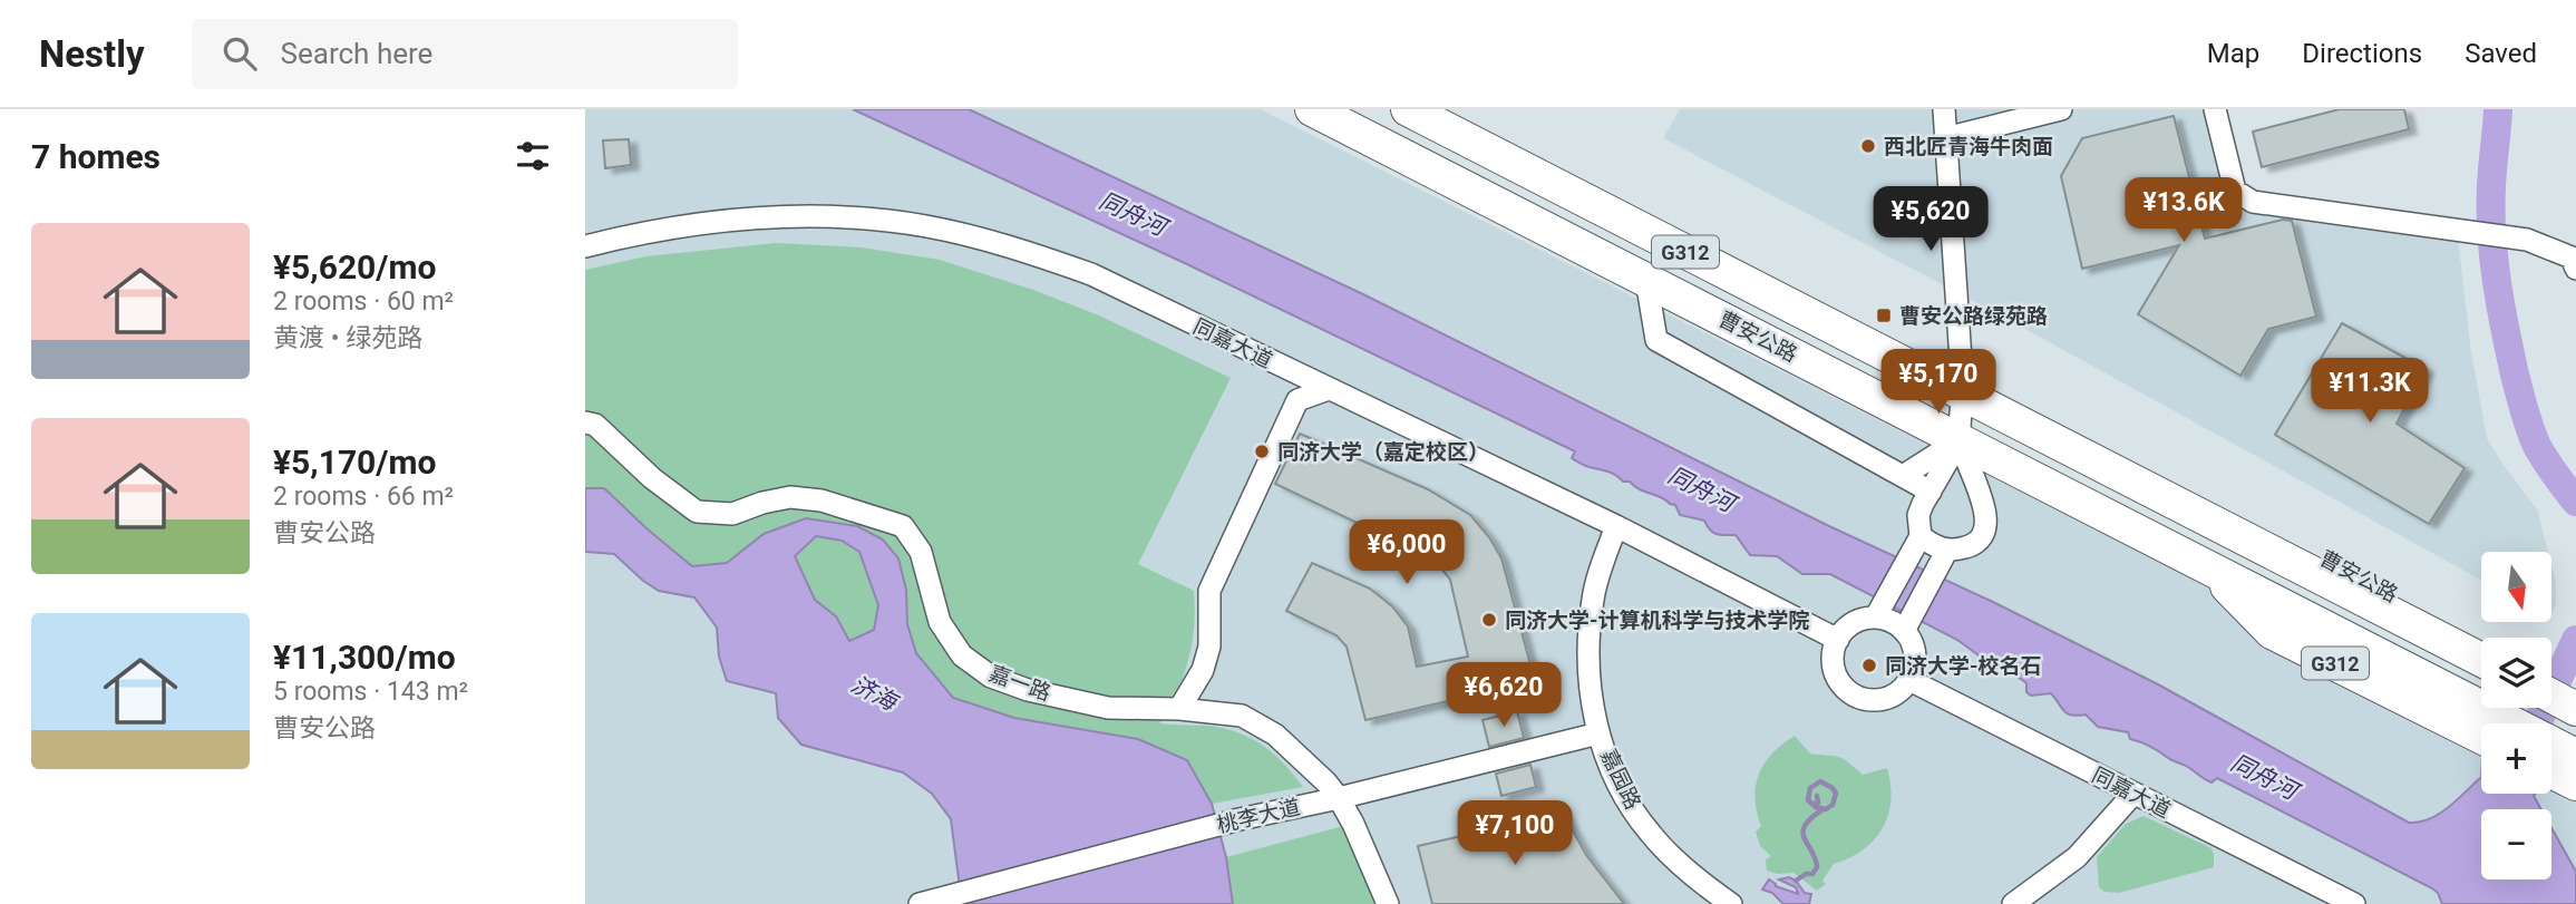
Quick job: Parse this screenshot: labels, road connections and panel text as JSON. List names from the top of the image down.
{
  "streets": {
    "highway": ["G312", "曹安公路"],
    "street": [
      "同嘉大道",
      "嘉一路",
      "嘉园路",
      "桃李大道"
    ]
  },
  "crossings": [
    ["同嘉大道", "嘉园路"],
    ["嘉一路", "桃李大道"],
    ["嘉园路", "桃李大道"]
  ],
  "water": ["同舟河", "济海"],
  "places": {
    "other": [
      "西北匠青海牛肉面",
      "同济大学（嘉定校区）",
      "同济大学-计算机科学与技术学院",
      "同济大学-校名石"
    ],
    "transit": ["曹安公路绿苑路"]
  },
  "north": "bottom",
  "page": {
    "header": "Nestly",
    "search": "Search here",
    "nav": ["Map", "Directions", "Saved"],
    "heading": "7 homes",
    "price": [
      "¥13.6K",
      "¥5,620",
      "¥5,170",
      "¥11.3K",
      "¥6,000",
      "¥6,620",
      "¥7,100"
    ],
    "list": [
      {
        "name": "¥5,620/mo",
        "note": "2 rooms · 60 m² · 黄渡 • 绿苑路"
      },
      {
        "name": "¥5,170/mo",
        "note": "2 rooms · 66 m² · 曹安公路"
      },
      {
        "name": "¥11,300/mo",
        "note": "5 rooms · 143 m² · 曹安公路"
      }
    ],
    "map_buttons": ["+", "−"]
  }
}
